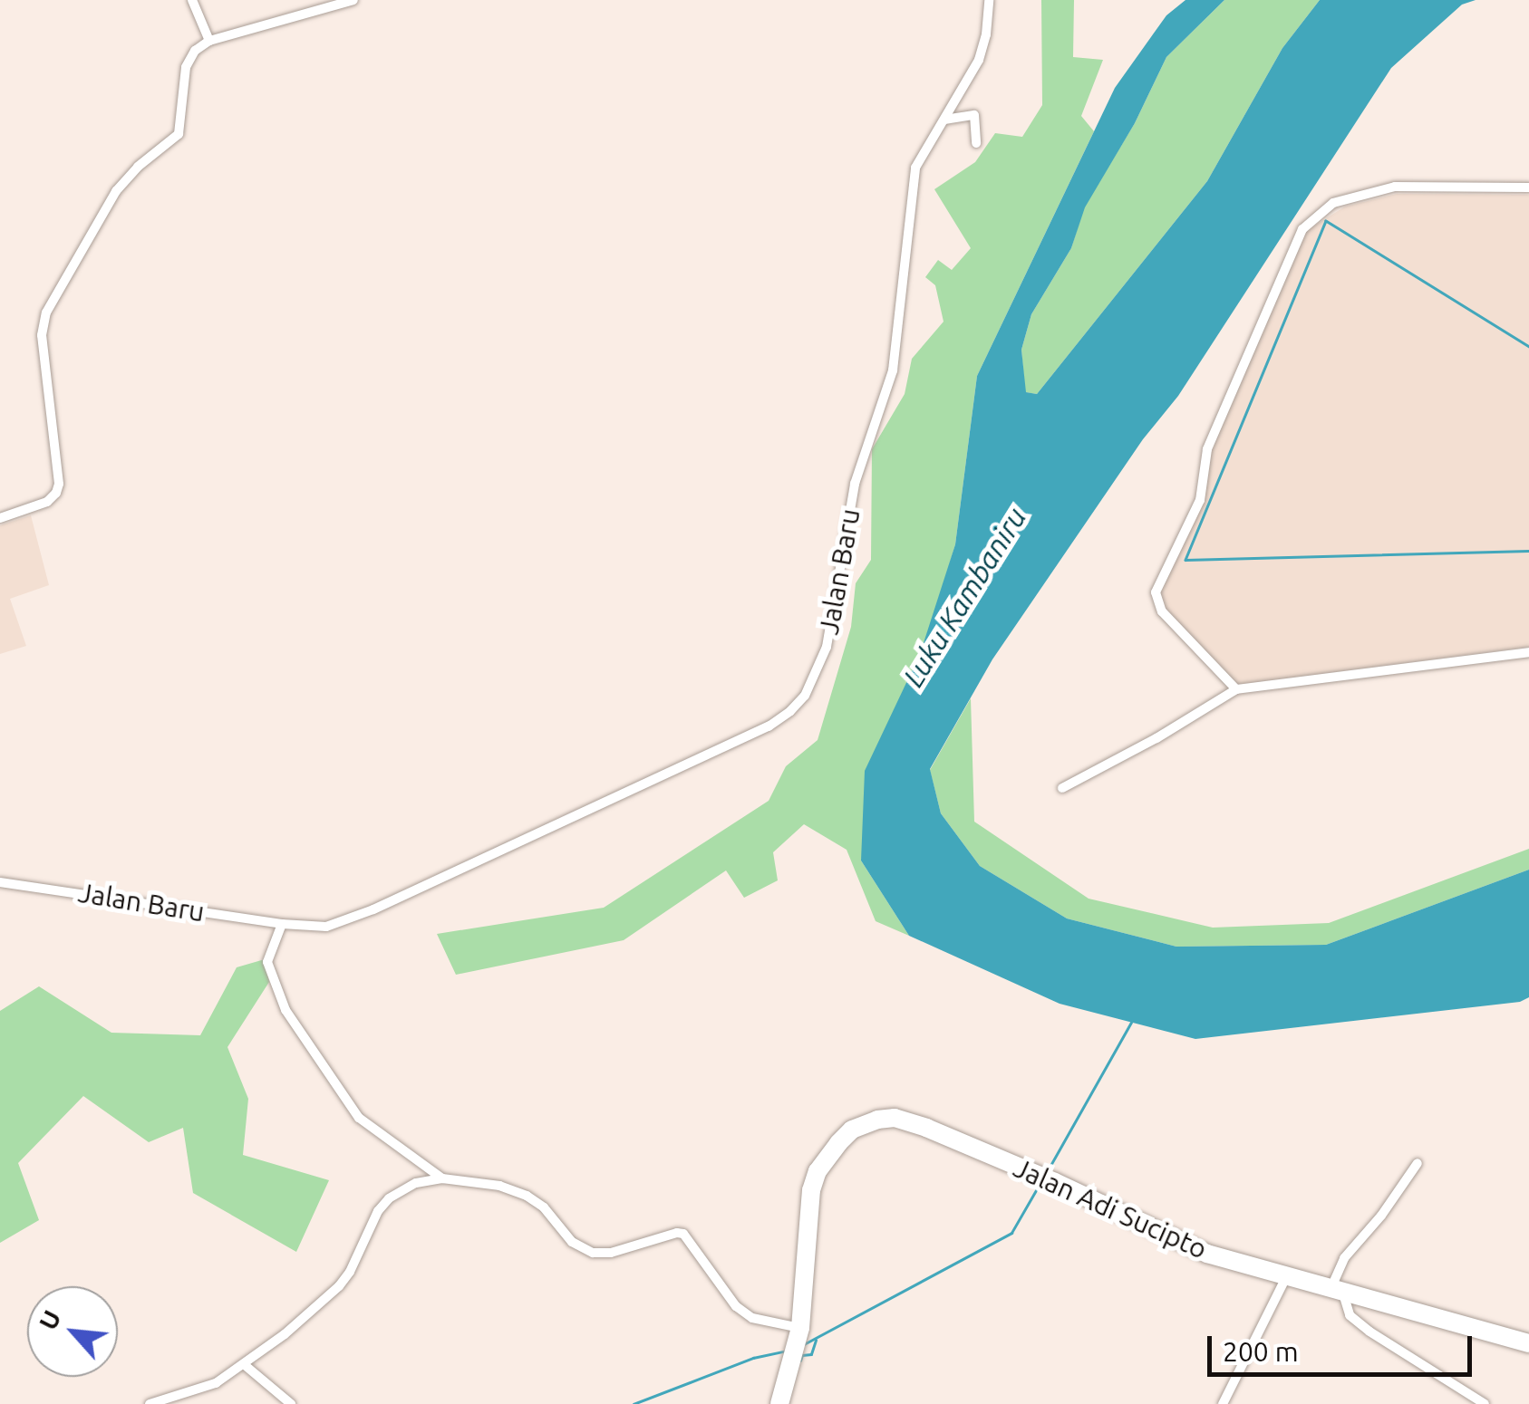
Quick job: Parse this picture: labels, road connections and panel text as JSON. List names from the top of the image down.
{
  "streets": {
    "highway": ["Jalan Adi Sucipto"],
    "street": ["Jalan Baru"]
  },
  "water": ["Luku Kambaniru"],
  "scale_bar": "200 m",
  "north": "top left"
}
